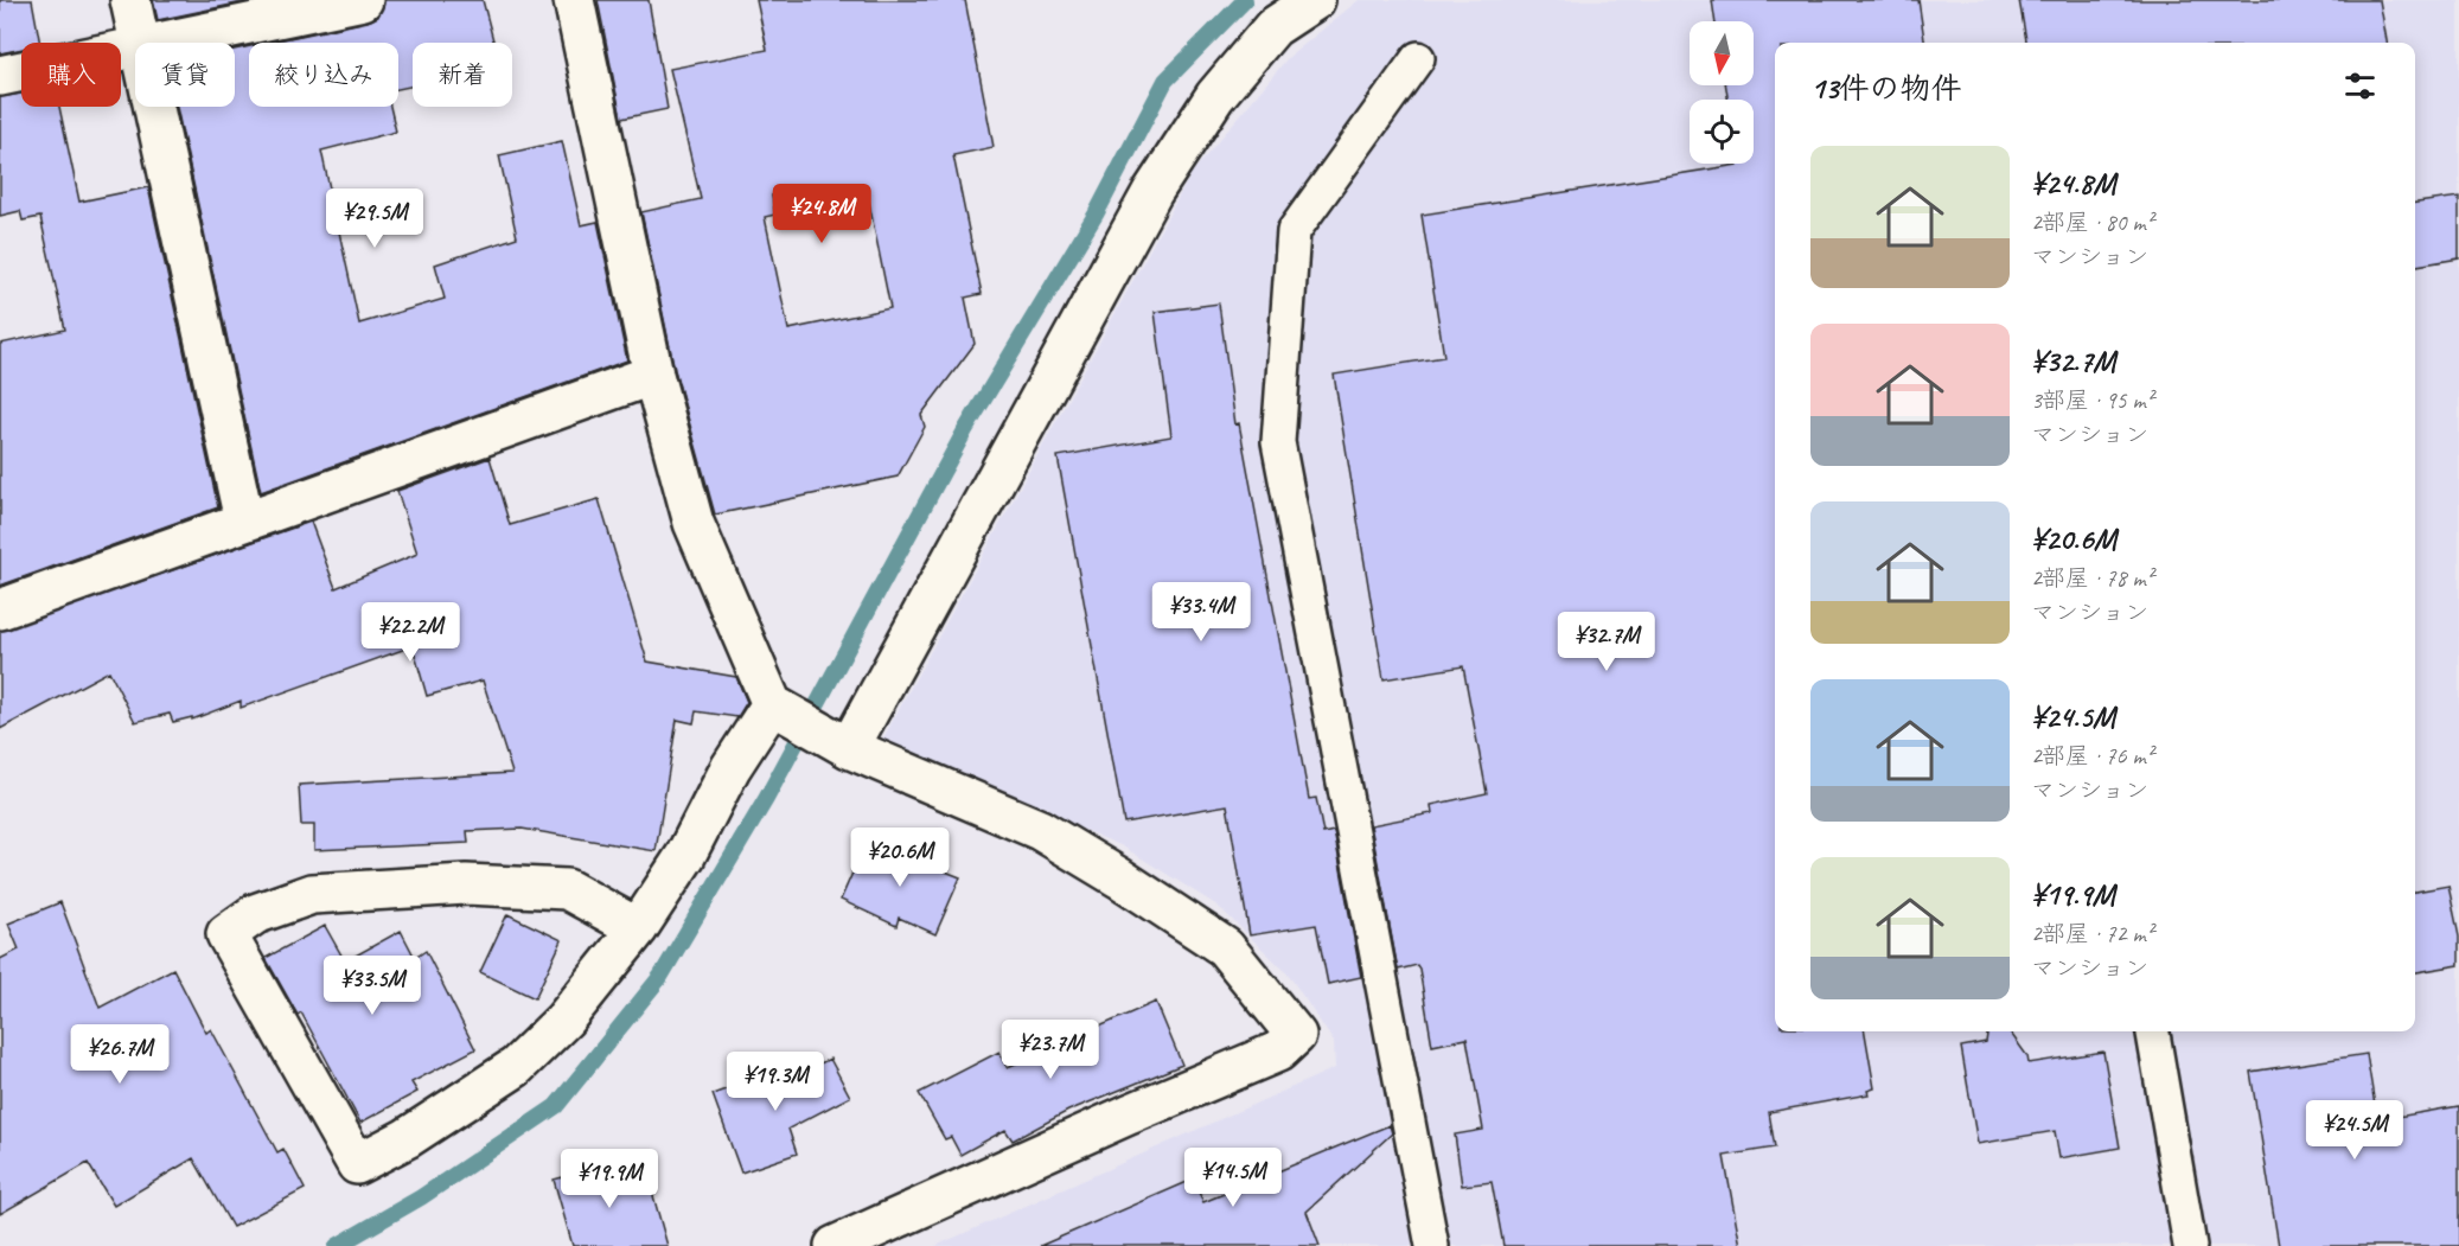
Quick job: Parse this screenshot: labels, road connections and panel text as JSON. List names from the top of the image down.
{
  "north": "bottom",
  "page": {
    "chip": [
      "購入",
      "賃貸",
      "絞り込み",
      "新着"
    ],
    "heading": "13件の物件",
    "list": [
      {
        "name": "¥24.8M",
        "note": "2部屋 · 80 m² · マンション"
      },
      {
        "name": "¥32.7M",
        "note": "3部屋 · 95 m² · マンション"
      },
      {
        "name": "¥20.6M",
        "note": "2部屋 · 78 m² · マンション"
      },
      {
        "name": "¥24.5M",
        "note": "2部屋 · 76 m² · マンション"
      },
      {
        "name": "¥19.9M",
        "note": "2部屋 · 72 m² · マンション"
      }
    ],
    "price": [
      "¥24.8M",
      "¥29.5M",
      "¥33.4M",
      "¥22.2M",
      "¥32.7M",
      "¥20.6M",
      "¥33.5M",
      "¥23.7M",
      "¥26.7M",
      "¥19.3M",
      "¥24.5M",
      "¥14.5M",
      "¥19.9M"
    ]
  }
}
